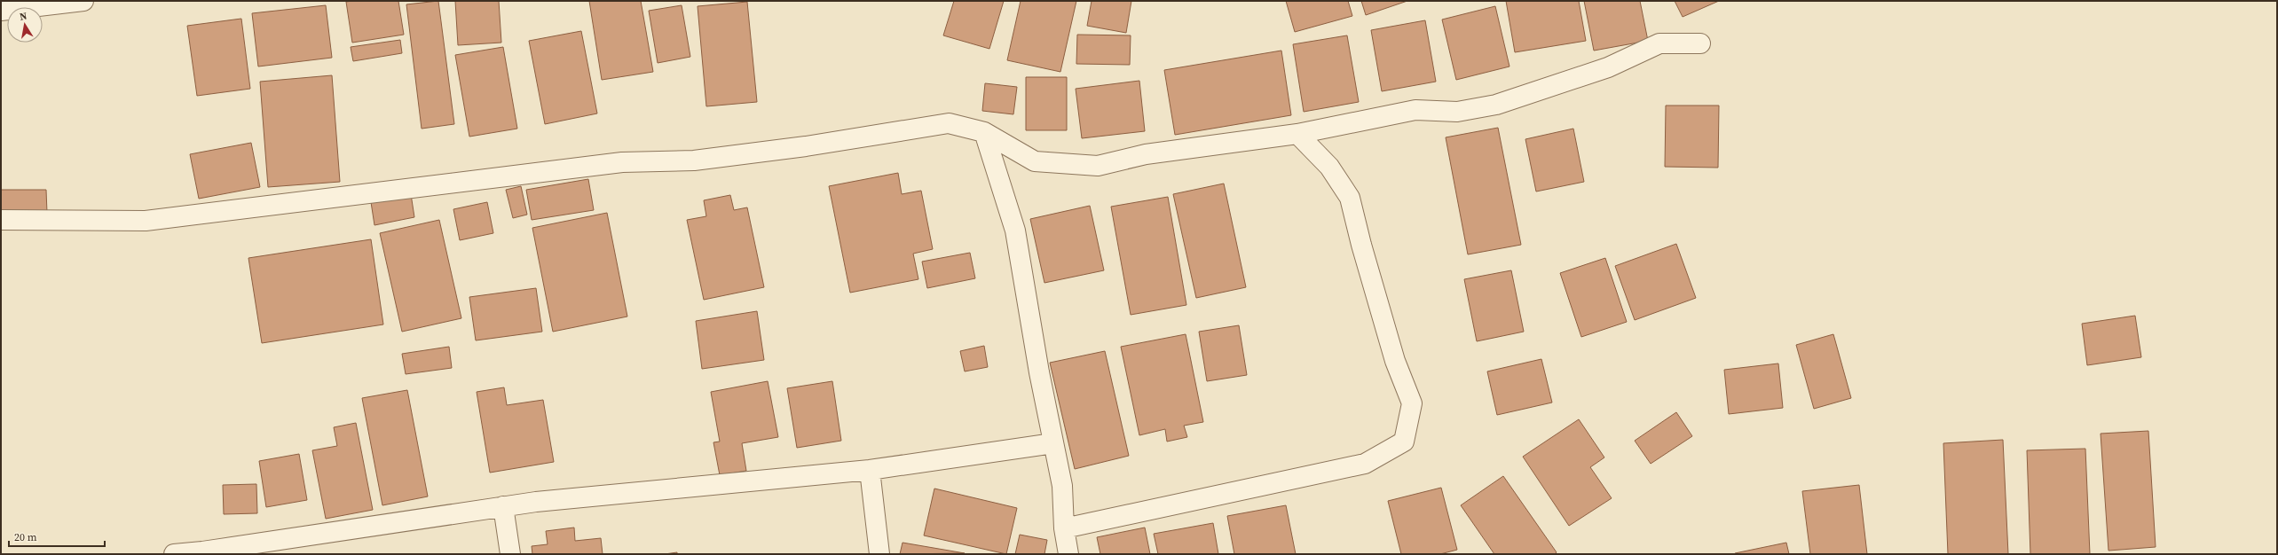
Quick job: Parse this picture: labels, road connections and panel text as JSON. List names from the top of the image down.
{
  "scale_bar": "20 m",
  "north": "top"
}
